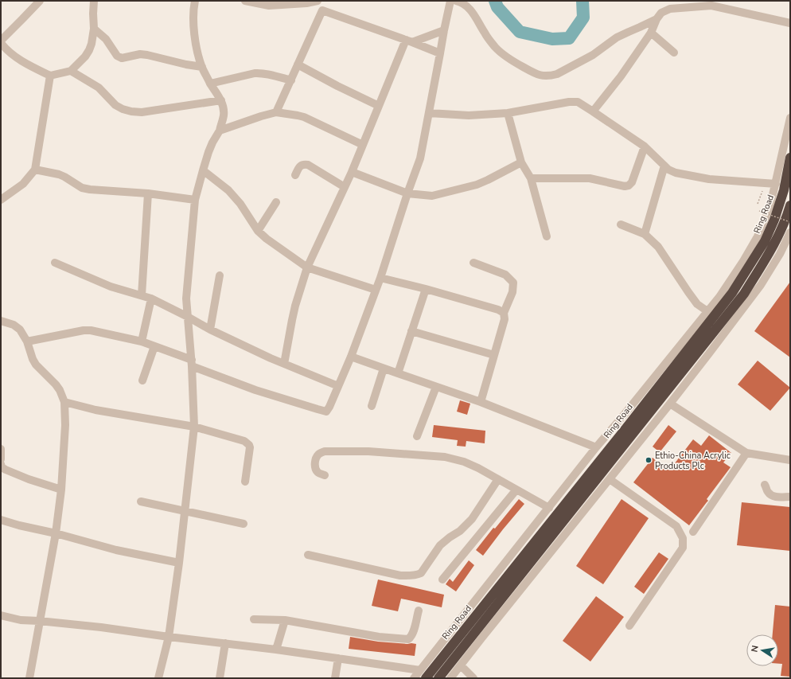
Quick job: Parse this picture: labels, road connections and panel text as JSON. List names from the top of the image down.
{
  "streets": {
    "highway": ["Ring Road"]
  },
  "places": ["Ethio-China Acrylic Products Plc"],
  "north": "left"
}
